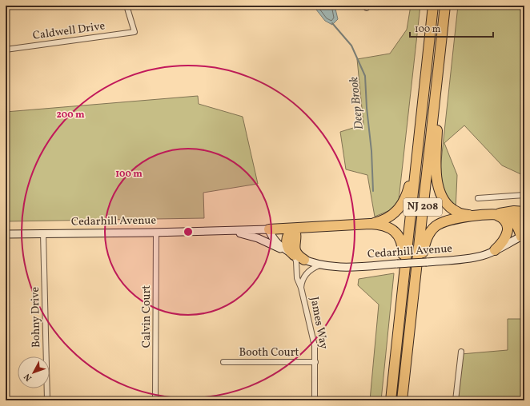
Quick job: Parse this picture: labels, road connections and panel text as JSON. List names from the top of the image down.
{
  "streets": {
    "highway": ["NJ 208"],
    "main road": ["Cedarhill Avenue"],
    "street": [
      "Caldwell Drive",
      "Calvin Court",
      "Bohny Drive",
      "James Way",
      "Booth Court"
    ]
  },
  "crossings": [
    ["Cedarhill Avenue", "Calvin Court"],
    ["Cedarhill Avenue", "Bohny Drive"],
    ["Cedarhill Avenue", "James Way"],
    ["James Way", "Booth Court"]
  ],
  "water": ["Deep Brook"],
  "scale_bar": "100 m",
  "north": "bottom left",
  "rings": ["200 m", "100 m"]
}
